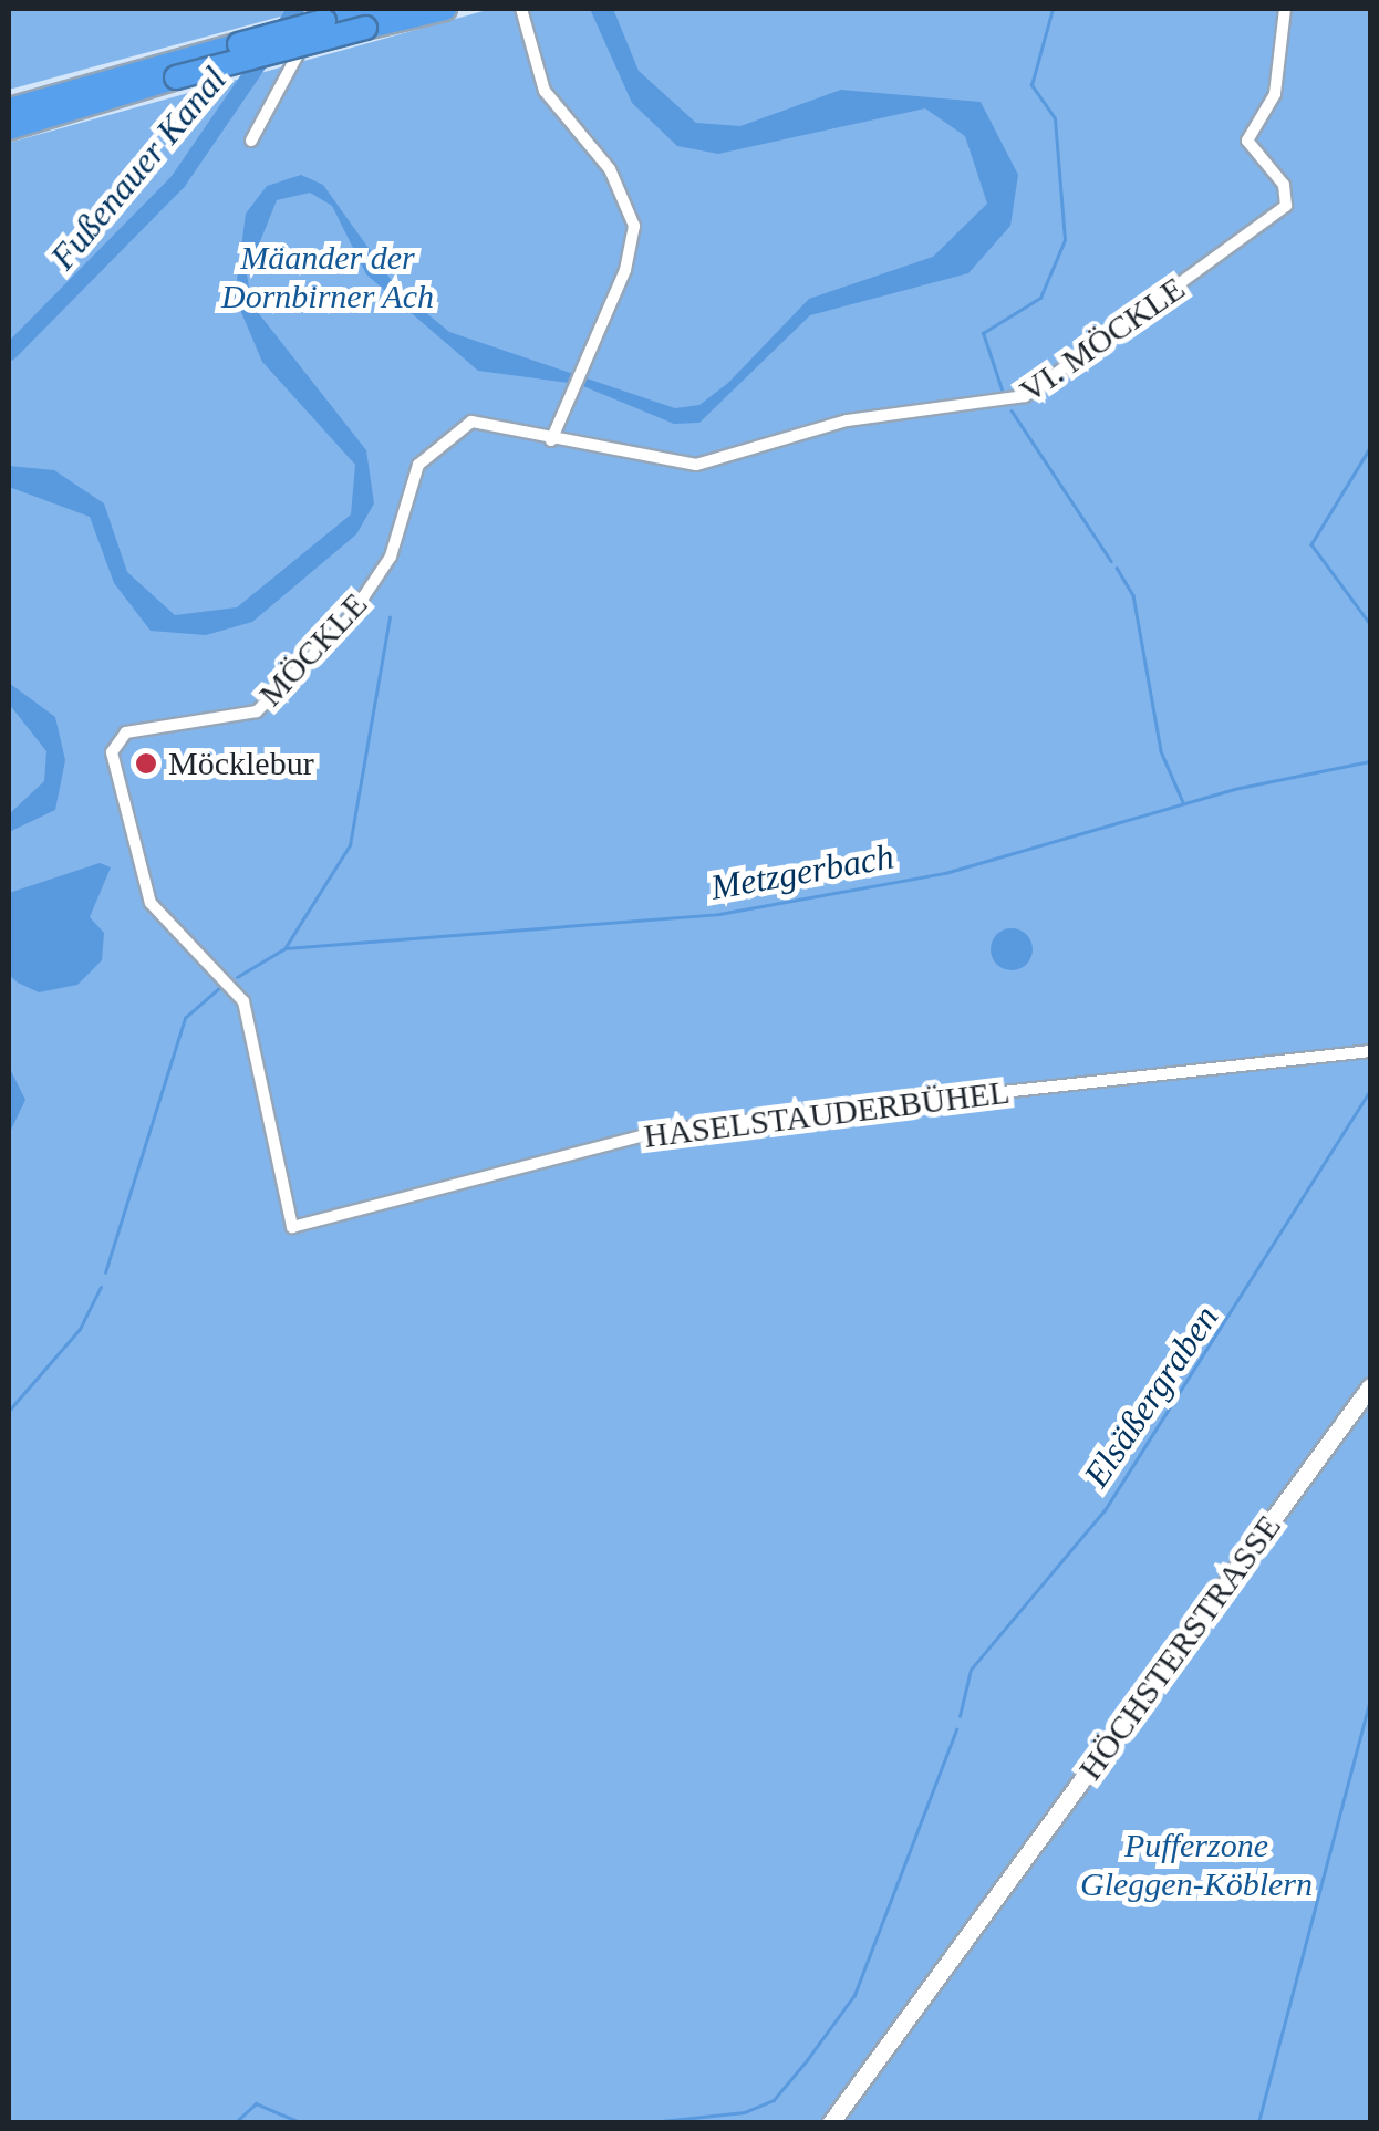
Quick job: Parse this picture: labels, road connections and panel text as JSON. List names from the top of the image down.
{
  "streets": {
    "main road": ["HÖCHSTERSTRASSE"],
    "street": ["VI. MÖCKLE", "MÖCKLE", "HASELSTAUDERBÜHEL"]
  },
  "crossings": [
    ["VI. MÖCKLE", "MÖCKLE"],
    ["MÖCKLE", "HASELSTAUDERBÜHEL"]
  ],
  "water": ["Fußenauer Kanal", "Metzgerbach", "Elsäßergraben"],
  "parks": ["Mäander der Dornbirner Ach", "Pufferzone Gleggen-Köblern"],
  "places": ["Möcklebur"]
}
